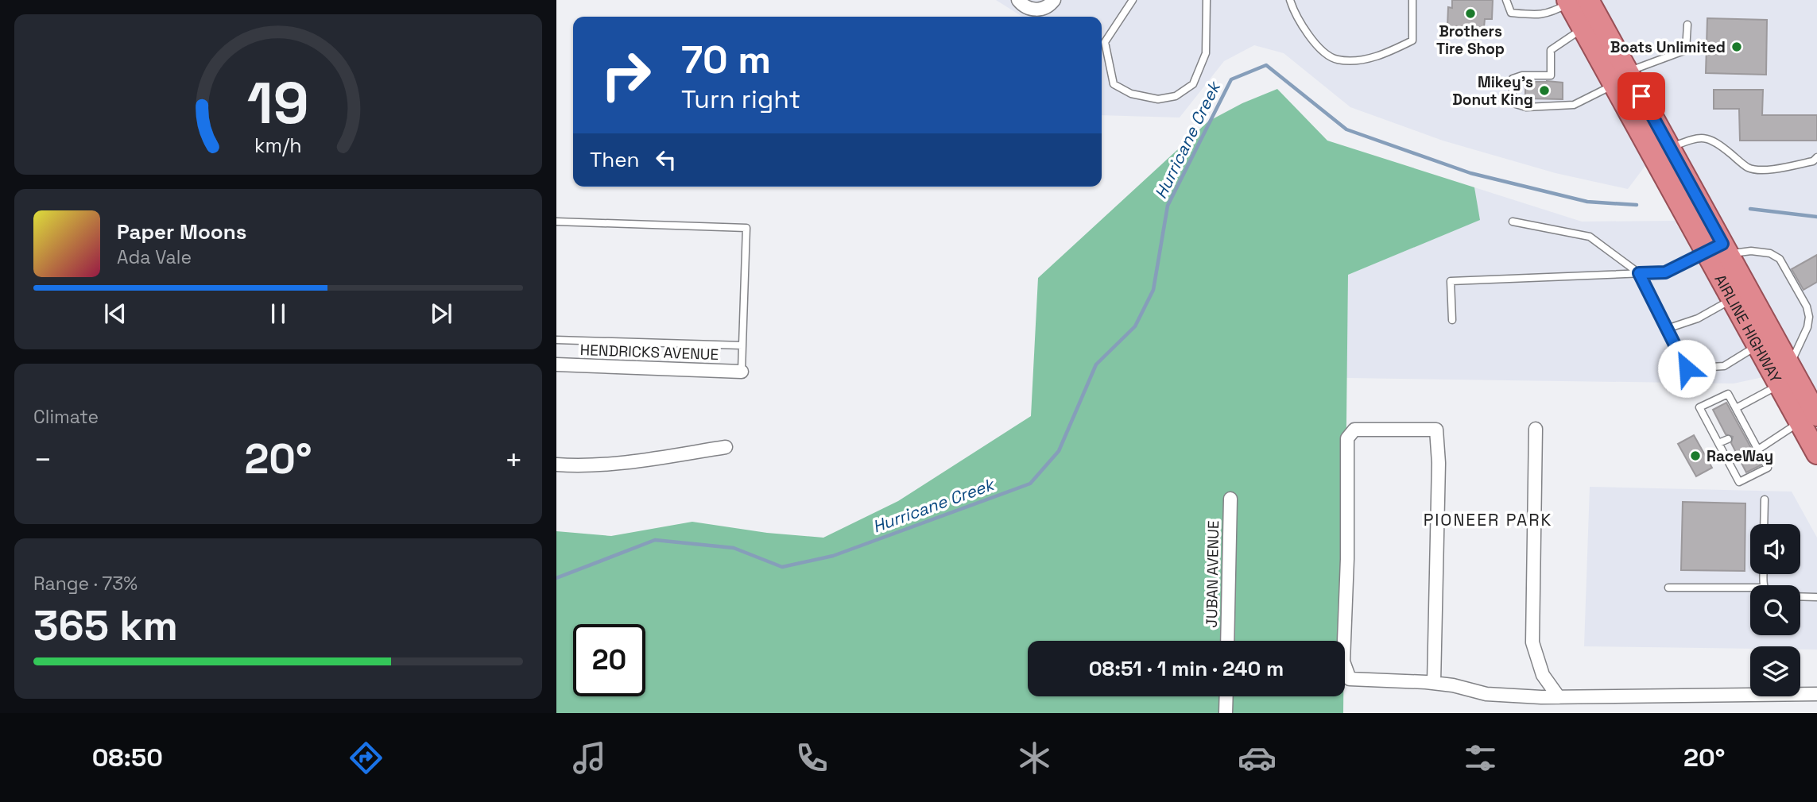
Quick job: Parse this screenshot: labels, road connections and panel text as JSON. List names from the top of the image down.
{
  "streets": {
    "highway": ["AIRLINE HIGHWAY"],
    "street": ["HENDRICKS AVENUE", "JUBAN AVENUE"]
  },
  "districts": ["PIONEER PARK"],
  "water": ["Hurricane Creek"],
  "places": [
    "Brothers Tire Shop",
    "Boats Unlimited",
    "Mikey's Donut King",
    "RaceWay"
  ],
  "page": {
    "turn": ["70 m", "Turn right"],
    "then": "Then",
    "song": ["Paper Moons", "Ada Vale"],
    "tile": [
      "Climate",
      ["Range · 73%", "365 km"]
    ],
    "heat": ["−", "20°", "+"],
    "limit": "20",
    "trip": "08:51 · 1 min · 240 m",
    "tabs": ["08:50", "20°"],
    "gauge": ["19", "km/h"]
  }
}
